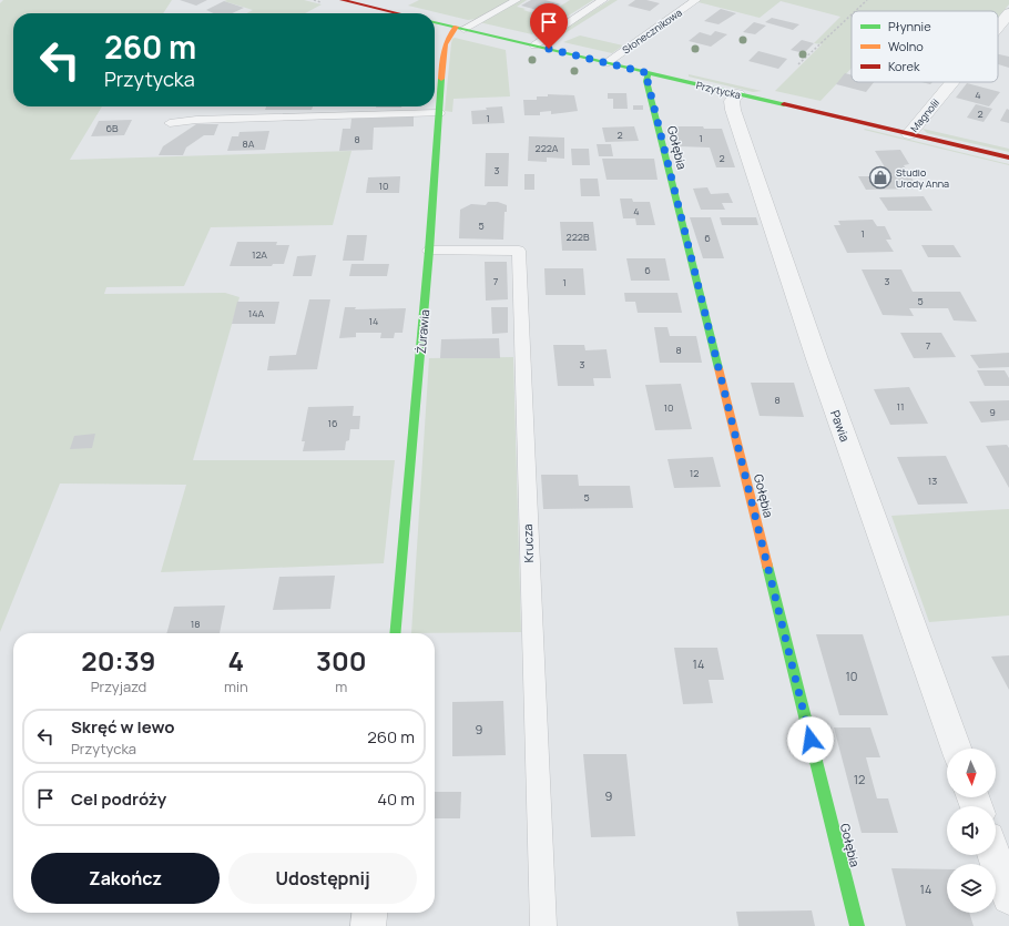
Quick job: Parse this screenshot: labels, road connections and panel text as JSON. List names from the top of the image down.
{
  "streets": {
    "street": [
      "Przytycka",
      "Magnolii",
      "Gołębia",
      "Żurawia",
      "Pawia"
    ],
    "lane": ["Słonecznikowa", "Krucza"]
  },
  "crossings": [
    ["Słonecznikowa", "Przytycka"],
    ["Przytycka", "Magnolii"],
    ["Przytycka", "Gołębia"],
    ["Przytycka", "Żurawia"],
    ["Przytycka", "Pawia"],
    ["Żurawia", "Krucza"]
  ],
  "places": {
    "shop": ["Studio Urody Anna"]
  },
  "house_numbers": [
    "4",
    "2",
    "1",
    "6B",
    "2",
    "1",
    "8",
    "8A",
    "222A",
    "2",
    "3",
    "10",
    "4",
    "5",
    "1",
    "222B",
    "6",
    "12A",
    "6",
    "7",
    "3",
    "1",
    "5",
    "14A",
    "14",
    "7",
    "8",
    "3",
    "8",
    "11",
    "10",
    "9",
    "16",
    "12",
    "13",
    "5",
    "18",
    "14",
    "10",
    "9",
    "12",
    "9",
    "14"
  ],
  "legend": ["Płynnie", "Wolno", "Korek"],
  "north": "bottom",
  "page": {
    "turn": ["260 m", "Przytycka"],
    "eta": [
      "20:39",
      "Przyjazd",
      "4",
      "min",
      "300",
      "m"
    ],
    "list": [
      {
        "name": "Skręć w lewo",
        "note": "Przytycka",
        "value": "260 m"
      },
      {
        "name": "Cel podróży",
        "value": "40 m"
      }
    ],
    "buttons": ["Zakończ", "Udostępnij"]
  }
}
